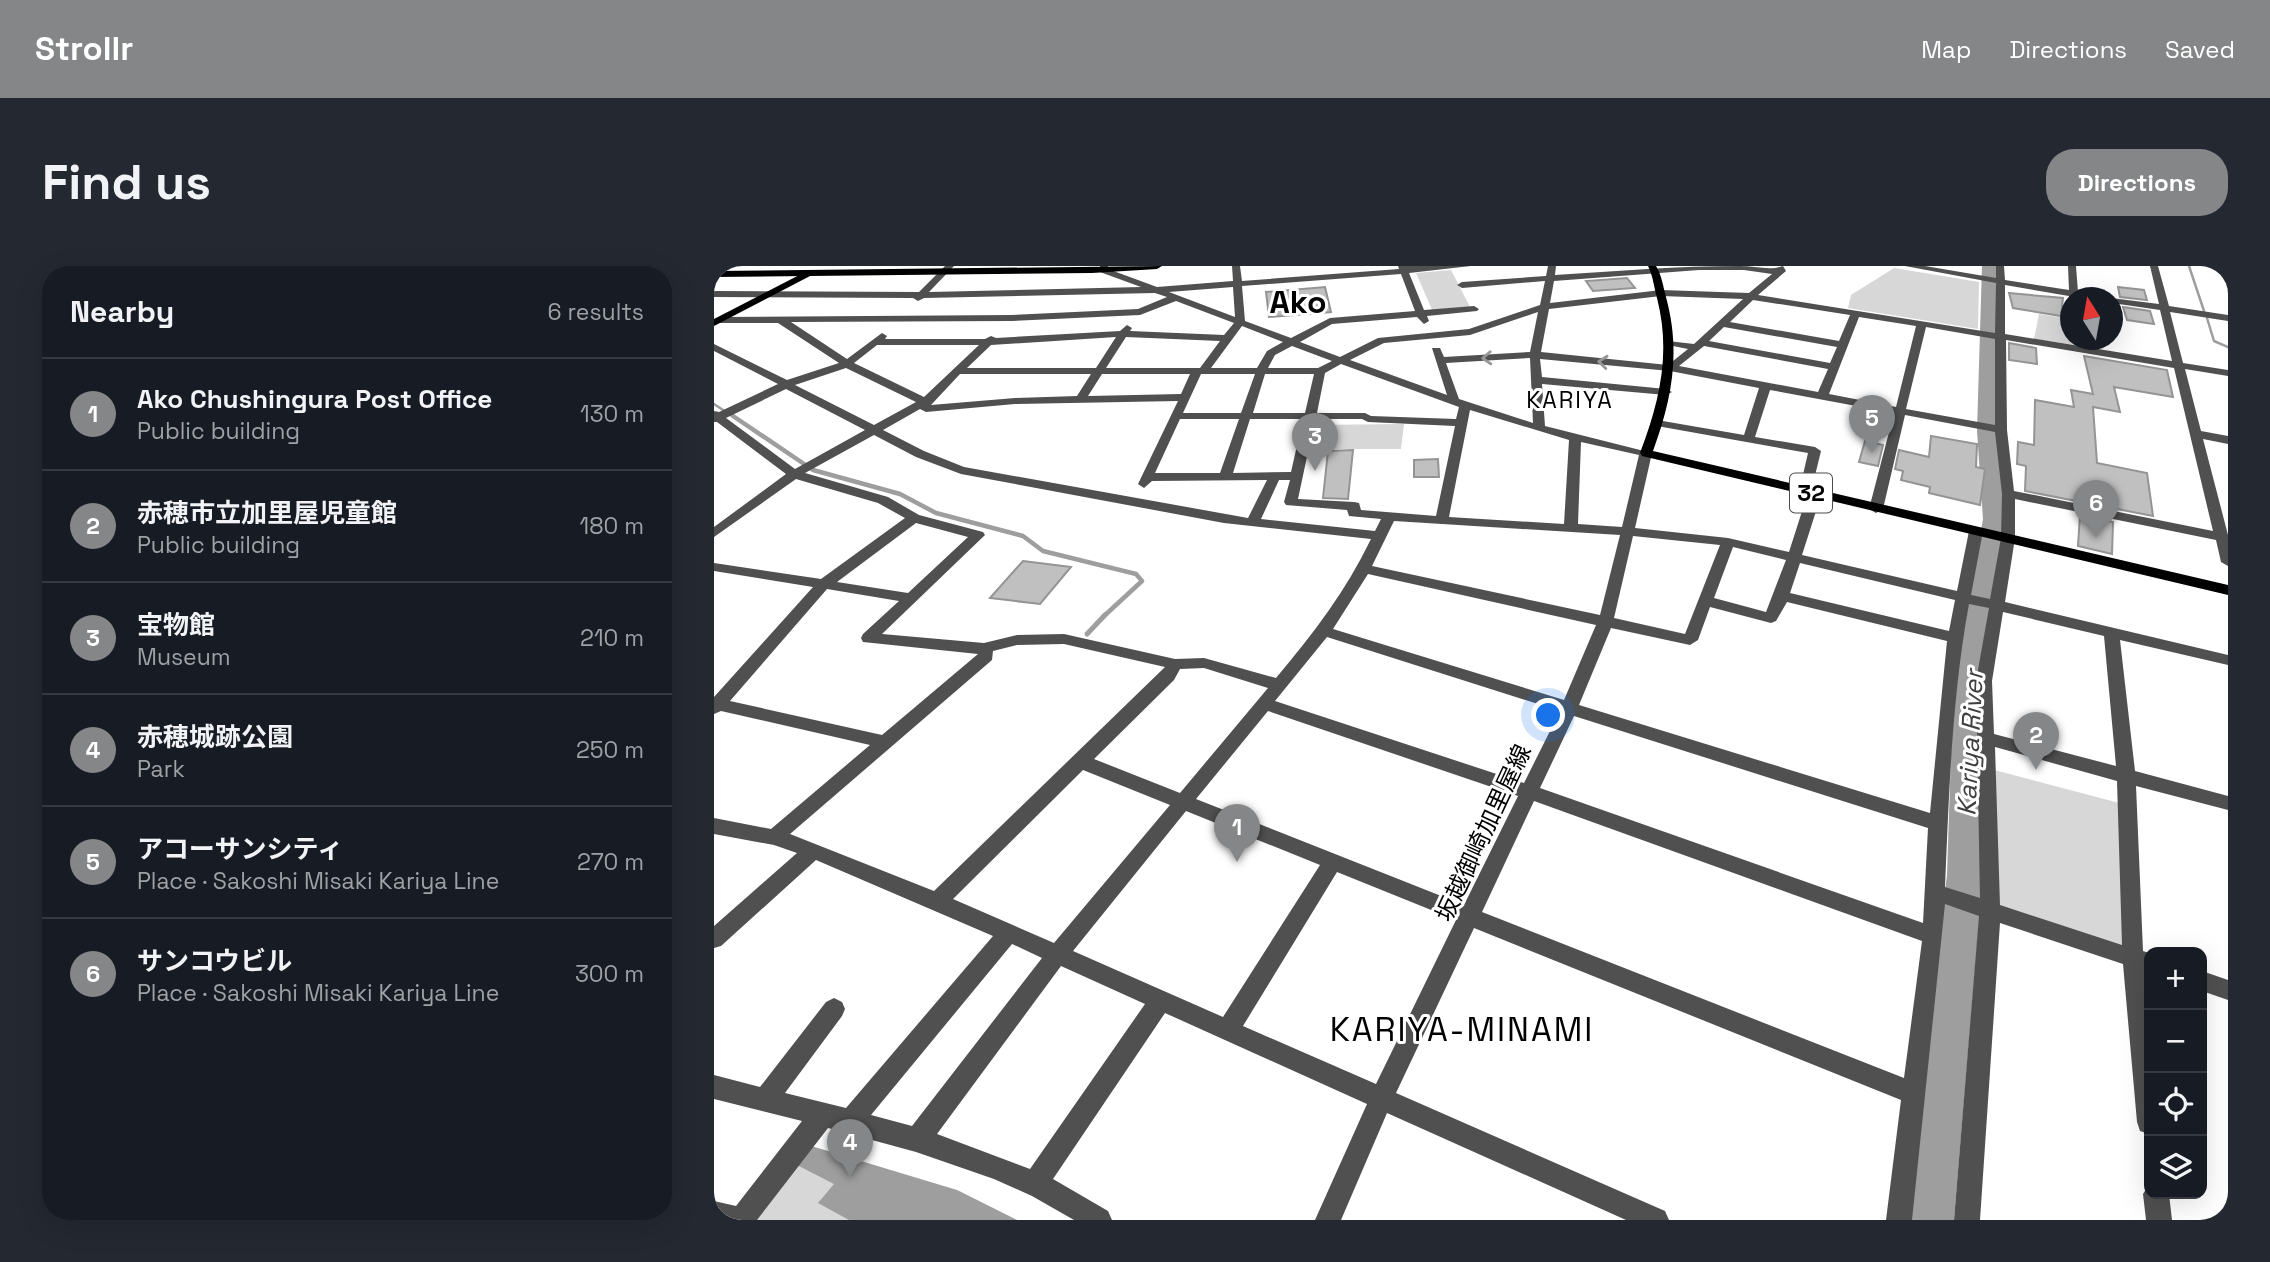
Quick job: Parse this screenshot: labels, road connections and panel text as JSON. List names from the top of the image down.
{
  "streets": {
    "main road": ["32"],
    "street": ["坂越御崎加里屋線"]
  },
  "crossings": [
    ["32", "坂越御崎加里屋線"]
  ],
  "districts": ["Ako", "KARIYA", "KARIYA-MINAMI"],
  "water": ["Kariya River"],
  "north": "top",
  "page": {
    "header": "Strollr",
    "nav": ["Map", "Directions", "Saved"],
    "buttons": "Directions",
    "title": "Find us",
    "heading": ["Nearby", "6 results"],
    "list": [
      {
        "mark": "1",
        "name": "Ako Chushingura Post Office",
        "note": "Public building",
        "value": "130 m"
      },
      {
        "mark": "2",
        "name": "赤穂市立加里屋児童館",
        "note": "Public building",
        "value": "180 m"
      },
      {
        "mark": "3",
        "name": "宝物館",
        "note": "Museum",
        "value": "210 m"
      },
      {
        "mark": "4",
        "name": "赤穂城跡公園",
        "note": "Park",
        "value": "250 m"
      },
      {
        "mark": "5",
        "name": "アコーサンシティ",
        "note": "Place · Sakoshi Misaki Kariya Line",
        "value": "270 m"
      },
      {
        "mark": "6",
        "name": "サンコウビル",
        "note": "Place · Sakoshi Misaki Kariya Line",
        "value": "300 m"
      }
    ],
    "pins": [
      "5",
      "3",
      "6",
      "2",
      "1",
      "4"
    ],
    "map_buttons": ["+", "−"]
  }
}
